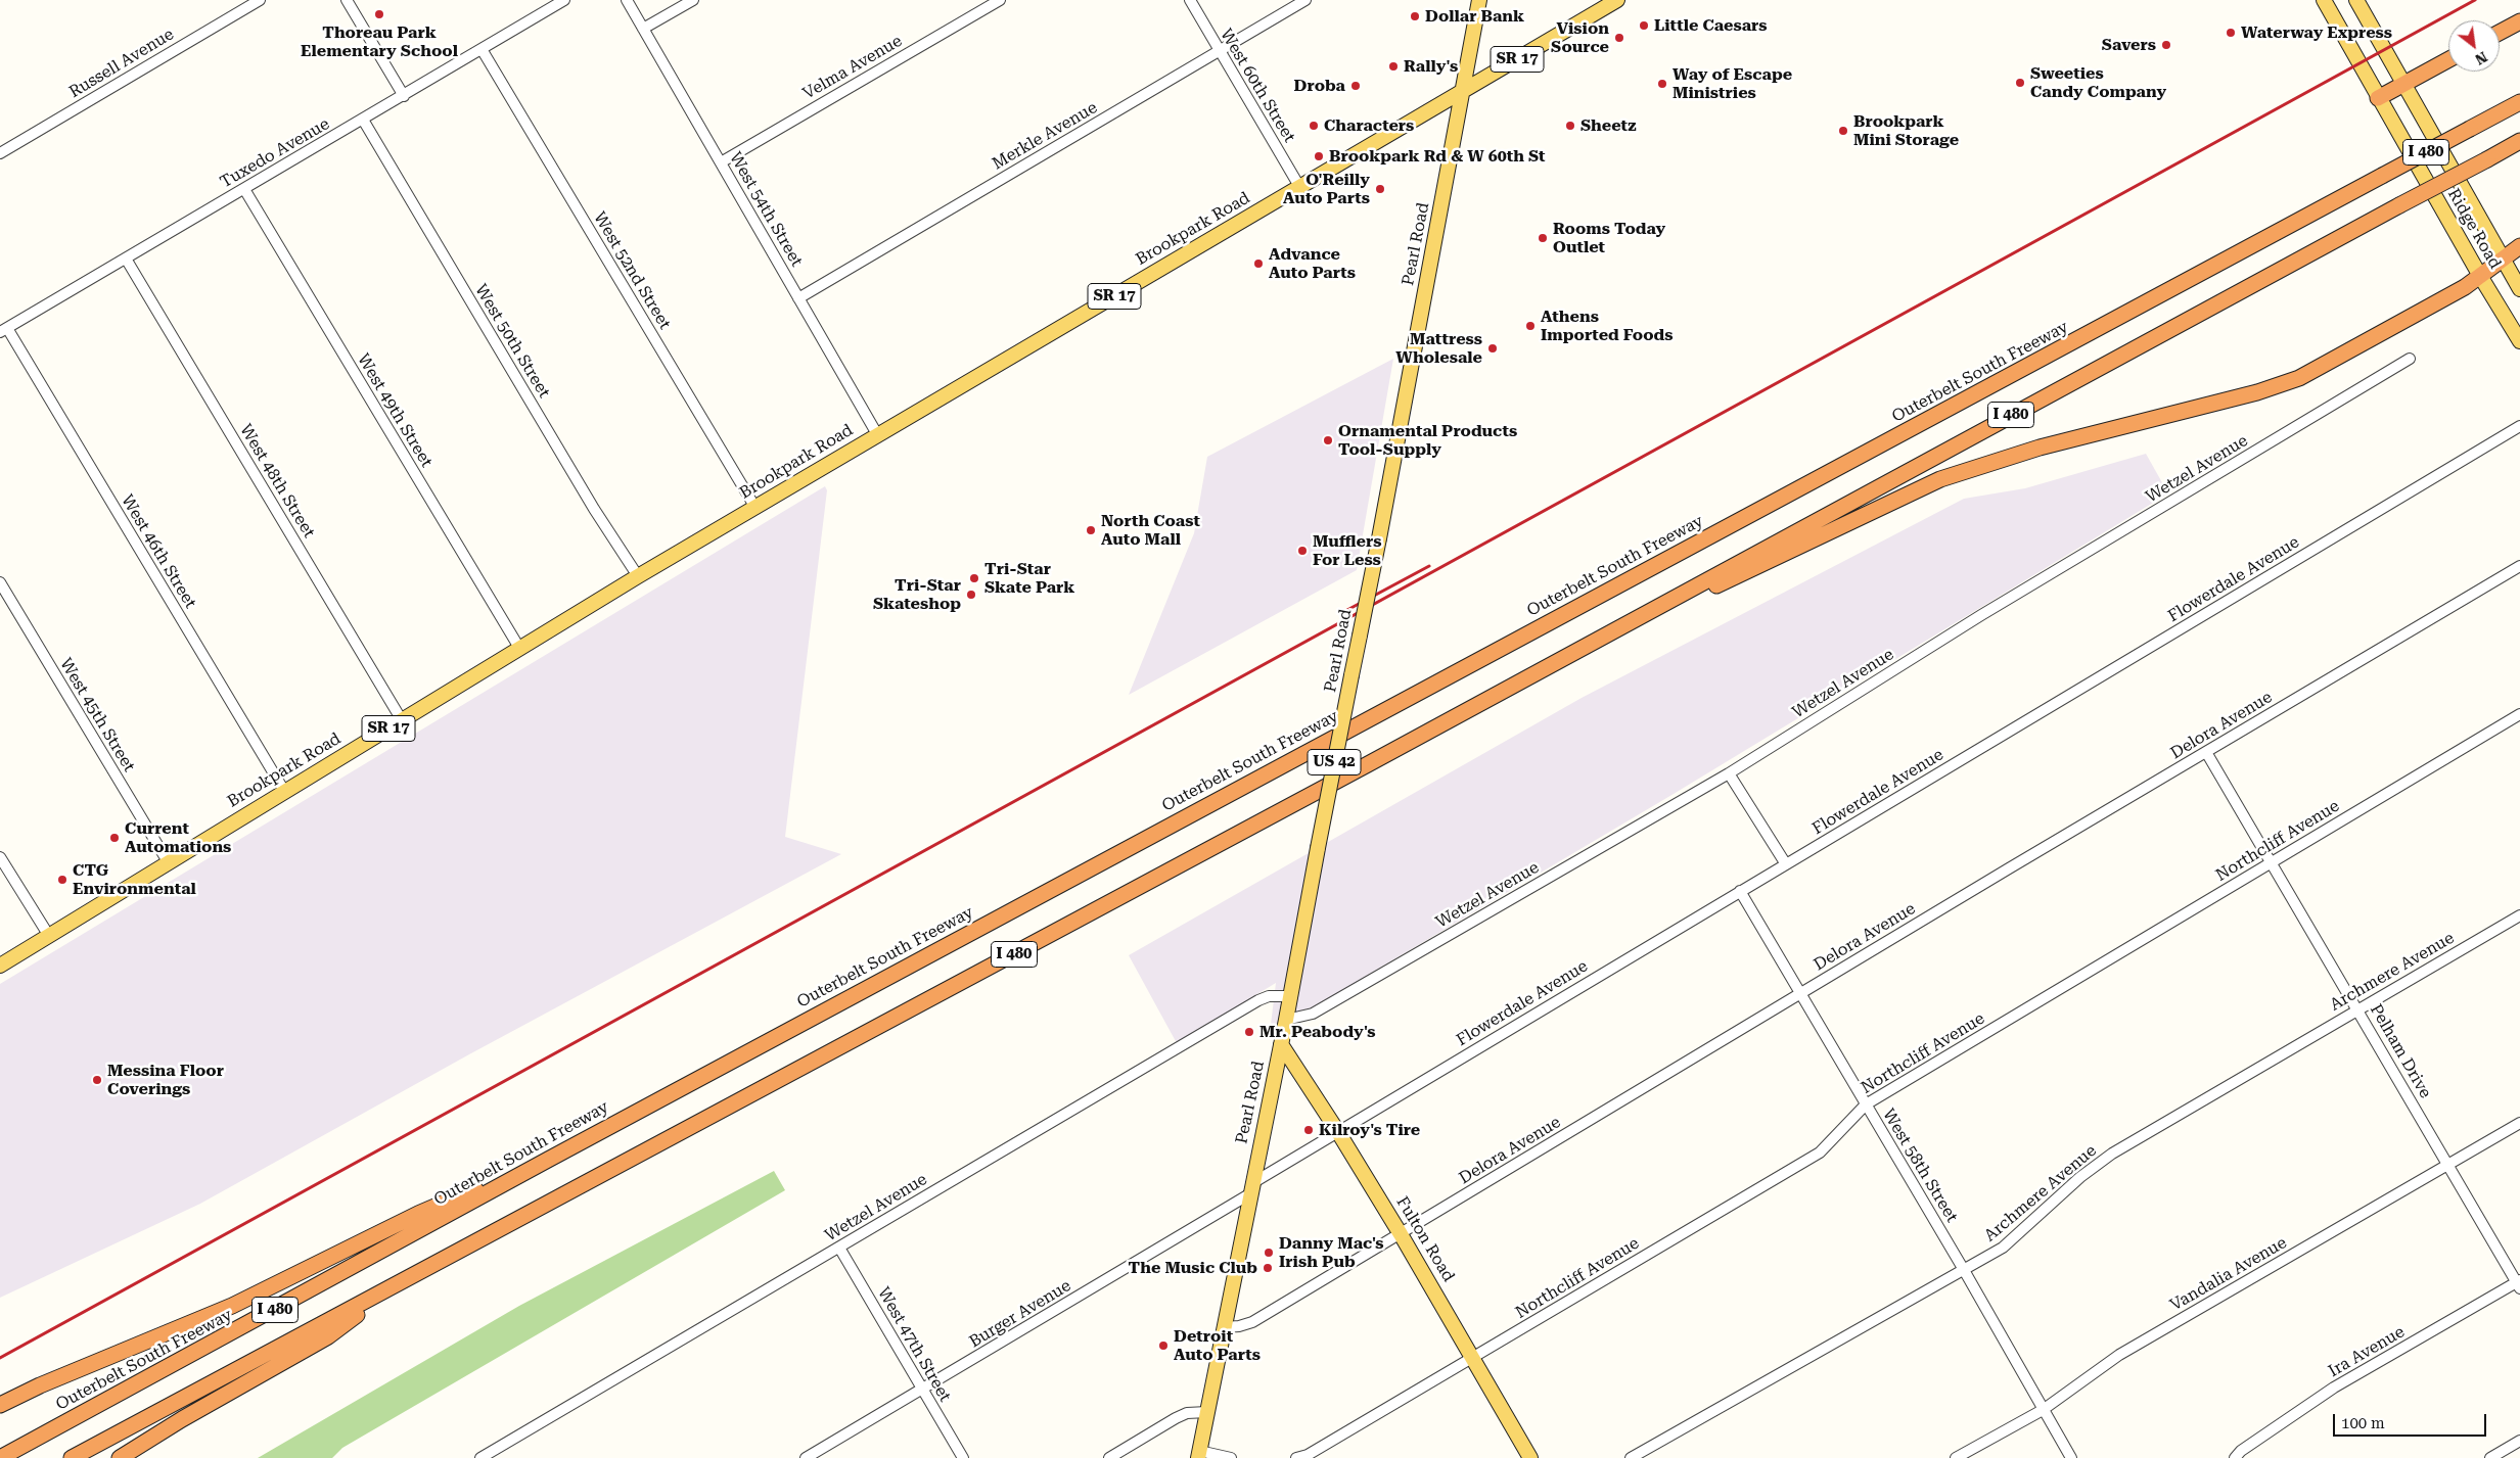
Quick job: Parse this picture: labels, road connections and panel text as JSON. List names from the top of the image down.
{
  "streets": {
    "highway": ["I 480", "Outerbelt South Freeway"],
    "main road": [
      "SR 17",
      "Brookpark Road",
      "Ridge Road",
      "Pearl Road",
      "US 42",
      "Fulton Road"
    ],
    "street": [
      "Russell Avenue",
      "Velma Avenue",
      "West 60th Street",
      "Merkle Avenue",
      "Tuxedo Avenue",
      "West 54th Street",
      "West 52nd Street",
      "West 50th Street",
      "West 49th Street",
      "Wetzel Avenue",
      "West 48th Street",
      "West 46th Street",
      "Flowerdale Avenue",
      "West 45th Street",
      "Delora Avenue",
      "Northcliff Avenue",
      "Archmere Avenue",
      "Pelham Drive",
      "West 58th Street",
      "Vandalia Avenue",
      "Burger Avenue",
      "West 47th Street",
      "Ira Avenue"
    ]
  },
  "crossings": [
    ["Velma Avenue", "West 54th Street"],
    ["West 60th Street", "Merkle Avenue"],
    ["West 60th Street", "Brookpark Road"],
    ["Merkle Avenue", "West 54th Street"],
    ["Tuxedo Avenue", "West 52nd Street"],
    ["Tuxedo Avenue", "West 50th Street"],
    ["Tuxedo Avenue", "West 49th Street"],
    ["Tuxedo Avenue", "West 48th Street"],
    ["Tuxedo Avenue", "West 46th Street"],
    ["West 54th Street", "Brookpark Road"],
    ["Brookpark Road", "Pearl Road"],
    ["Brookpark Road", "West 52nd Street"],
    ["Brookpark Road", "West 50th Street"],
    ["Brookpark Road", "West 49th Street"],
    ["Brookpark Road", "West 48th Street"],
    ["Brookpark Road", "West 46th Street"],
    ["Brookpark Road", "West 45th Street"],
    ["Pearl Road", "Wetzel Avenue"],
    ["Pearl Road", "Flowerdale Avenue"],
    ["Pearl Road", "Delora Avenue"],
    ["Pearl Road", "Fulton Road"],
    ["Pearl Road", "Burger Avenue"],
    ["Wetzel Avenue", "West 47th Street"],
    ["Flowerdale Avenue", "West 58th Street"],
    ["Flowerdale Avenue", "Fulton Road"],
    ["Flowerdale Avenue", "Burger Avenue"],
    ["Delora Avenue", "Pelham Drive"],
    ["Delora Avenue", "West 58th Street"],
    ["Delora Avenue", "Fulton Road"],
    ["Northcliff Avenue", "Pelham Drive"],
    ["Northcliff Avenue", "West 58th Street"],
    ["Northcliff Avenue", "Fulton Road"],
    ["Archmere Avenue", "Pelham Drive"],
    ["Archmere Avenue", "West 58th Street"],
    ["Pelham Drive", "Vandalia Avenue"],
    ["Pelham Drive", "Ira Avenue"],
    ["West 58th Street", "Vandalia Avenue"],
    ["Burger Avenue", "West 47th Street"]
  ],
  "places": [
    "Thoreau Park Elementary School",
    "Dollar Bank",
    "Little Caesars",
    "Waterway Express",
    "Vision Source",
    "Savers",
    "Rally's",
    "Sweeties Candy Company",
    "Way of Escape Ministries",
    "Droba",
    "Characters",
    "Sheetz",
    "Brookpark Mini Storage",
    "Brookpark Rd & W 60th St",
    "O'Reilly Auto Parts",
    "Rooms Today Outlet",
    "Advance Auto Parts",
    "Athens Imported Foods",
    "Mattress Wholesale",
    "Ornamental Products Tool-Supply",
    "North Coast Auto Mall",
    "Mufflers For Less",
    "Tri-Star Skate Park",
    "Tri-Star Skateshop",
    "Current Automations",
    "CTG Environmental",
    "Mr. Peabody's",
    "Messina Floor Coverings",
    "Kilroy's Tire",
    "Danny Mac's Irish Pub",
    "The Music Club",
    "Detroit Auto Parts"
  ],
  "scale_bar": "100 m",
  "north": "bottom right"
}
